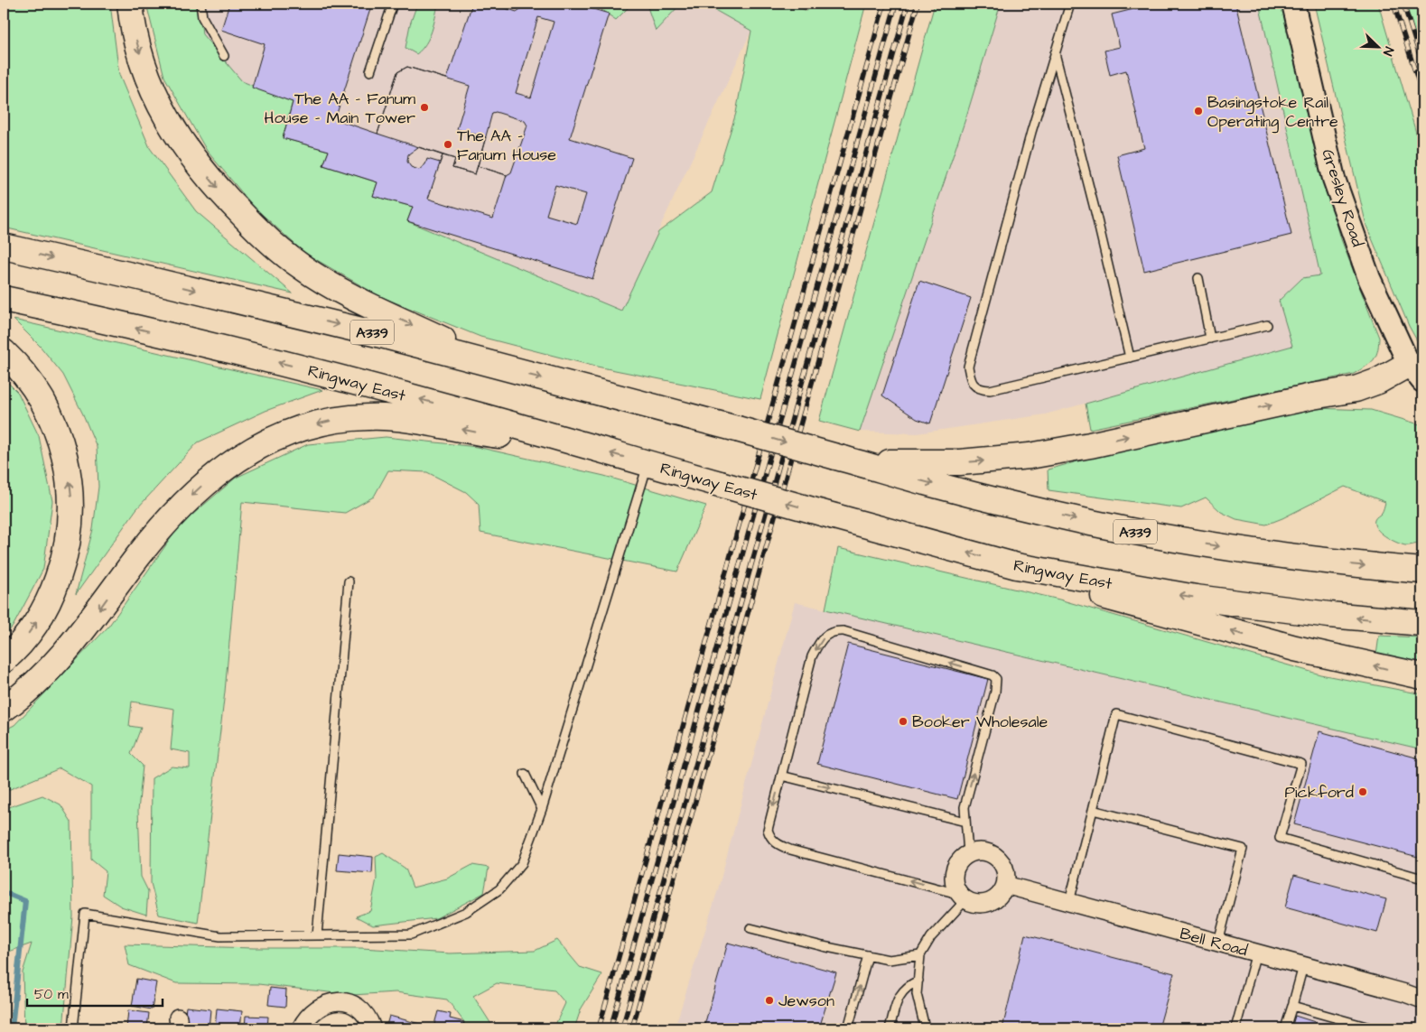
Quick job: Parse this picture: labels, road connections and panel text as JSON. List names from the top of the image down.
{
  "streets": {
    "highway": ["A339", "Ringway East"],
    "street": ["Gresley Road", "Bell Road"]
  },
  "places": [
    "The AA - Fanum House - Main Tower",
    "Basingstoke Rail Operating Centre",
    "The AA - Fanum House",
    "Booker Wholesale",
    "Pickford",
    "Jewson"
  ],
  "scale_bar": "50 m",
  "north": "bottom right"
}
